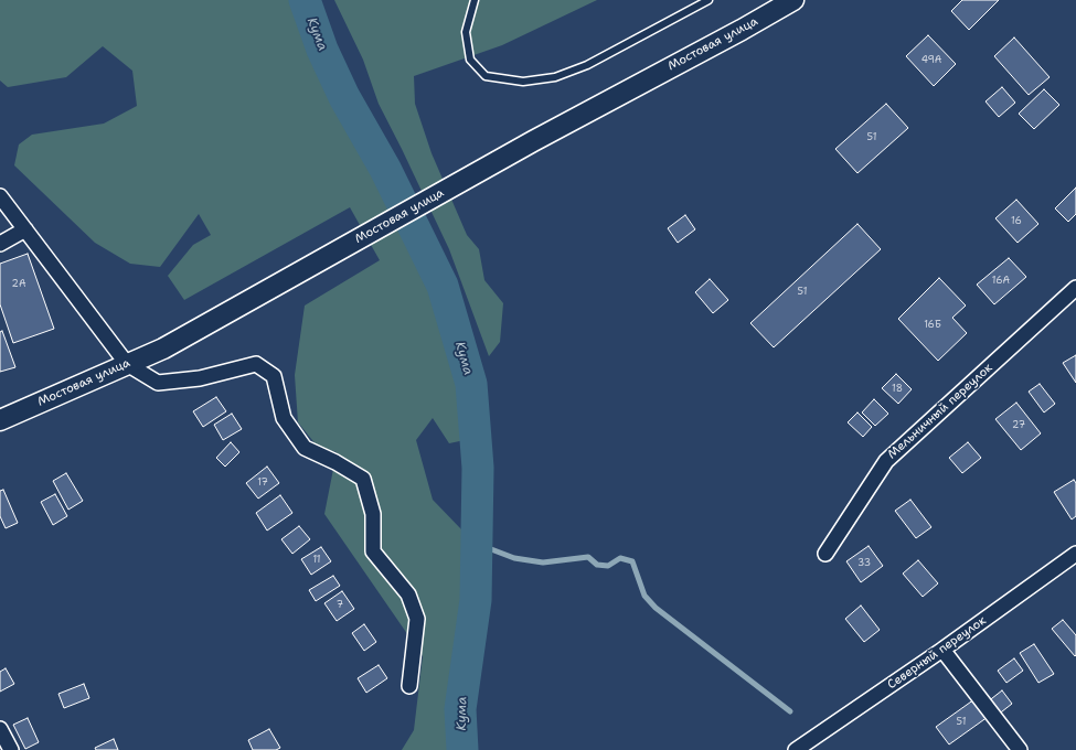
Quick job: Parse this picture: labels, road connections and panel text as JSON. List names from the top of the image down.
{
  "streets": {
    "main road": ["Мостовая улица"],
    "street": ["Мельничный переулок", "Северный переулок"]
  },
  "water": ["Кума"],
  "house_numbers": [
    "49А",
    "51",
    "16",
    "16А",
    "2А",
    "51",
    "16Б",
    "18",
    "27",
    "17",
    "11",
    "33",
    "7",
    "51"
  ]
}
